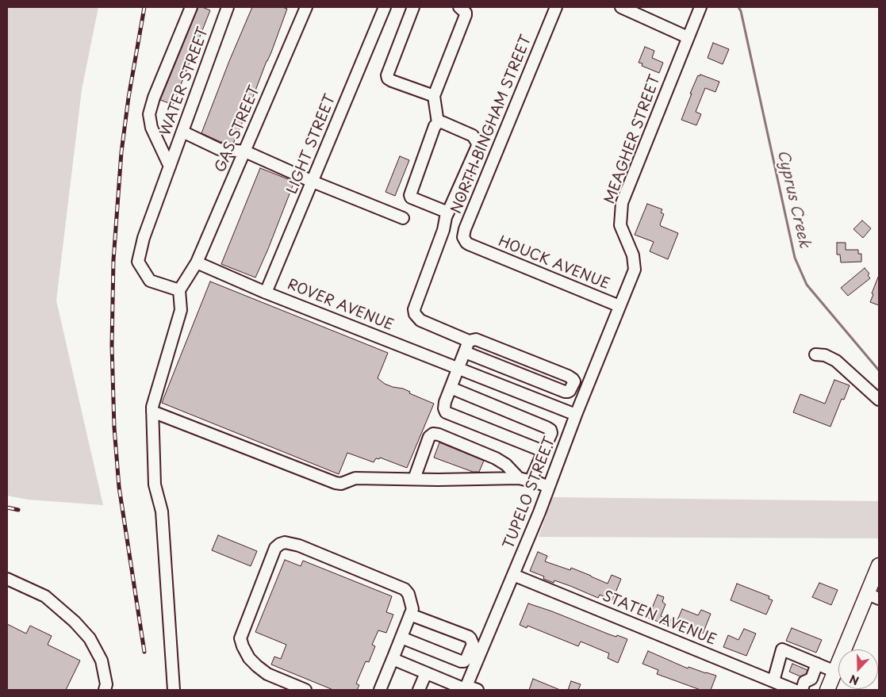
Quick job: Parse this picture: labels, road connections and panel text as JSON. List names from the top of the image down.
{
  "streets": {
    "street": [
      "WATER STREET",
      "NORTH BINGHAM STREET",
      "GAS STREET",
      "MEAGHER STREET",
      "LIGHT STREET",
      "HOUCK AVENUE",
      "ROVER AVENUE",
      "TUPELO STREET",
      "STATEN AVENUE"
    ]
  },
  "crossings": [
    ["NORTH BINGHAM STREET", "HOUCK AVENUE"],
    ["GAS STREET", "ROVER AVENUE"],
    ["MEAGHER STREET", "HOUCK AVENUE"],
    ["MEAGHER STREET", "TUPELO STREET"],
    ["LIGHT STREET", "ROVER AVENUE"],
    ["HOUCK AVENUE", "TUPELO STREET"],
    ["ROVER AVENUE", "TUPELO STREET"],
    ["TUPELO STREET", "STATEN AVENUE"]
  ],
  "water": ["Cyprus Creek"],
  "north": "bottom"
}
